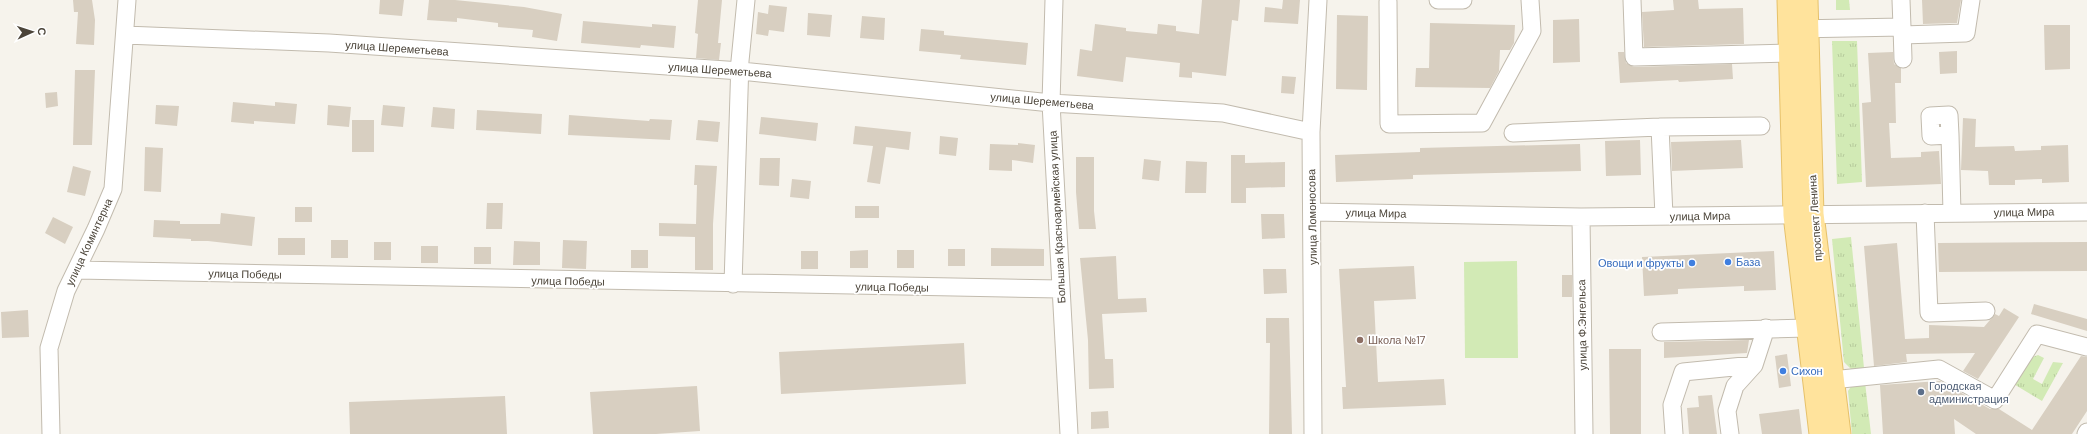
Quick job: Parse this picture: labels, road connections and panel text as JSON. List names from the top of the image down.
{
  "streets": {
    "main road": ["проспект Ленина"],
    "street": [
      "улица Шереметьева",
      "улица Мира",
      "Большая Красноармейская улица",
      "улица Ломоносова",
      "улица Коминтерна",
      "улица Победы",
      "улица Ф.Энгельса"
    ]
  },
  "crossings": [
    ["улица Шереметьева", "Большая Красноармейская улица"],
    ["улица Шереметьева", "улица Ломоносова"],
    ["улица Шереметьева", "улица Коминтерна"],
    ["улица Мира", "улица Ломоносова"],
    ["улица Мира", "проспект Ленина"],
    ["улица Мира", "улица Ф.Энгельса"],
    ["Большая Красноармейская улица", "улица Победы"],
    ["улица Коминтерна", "улица Победы"]
  ],
  "places": [
    "База",
    "Овощи и фрукты",
    "Школа №17",
    "Сихон",
    "Городская администрация"
  ],
  "north": "right"
}
